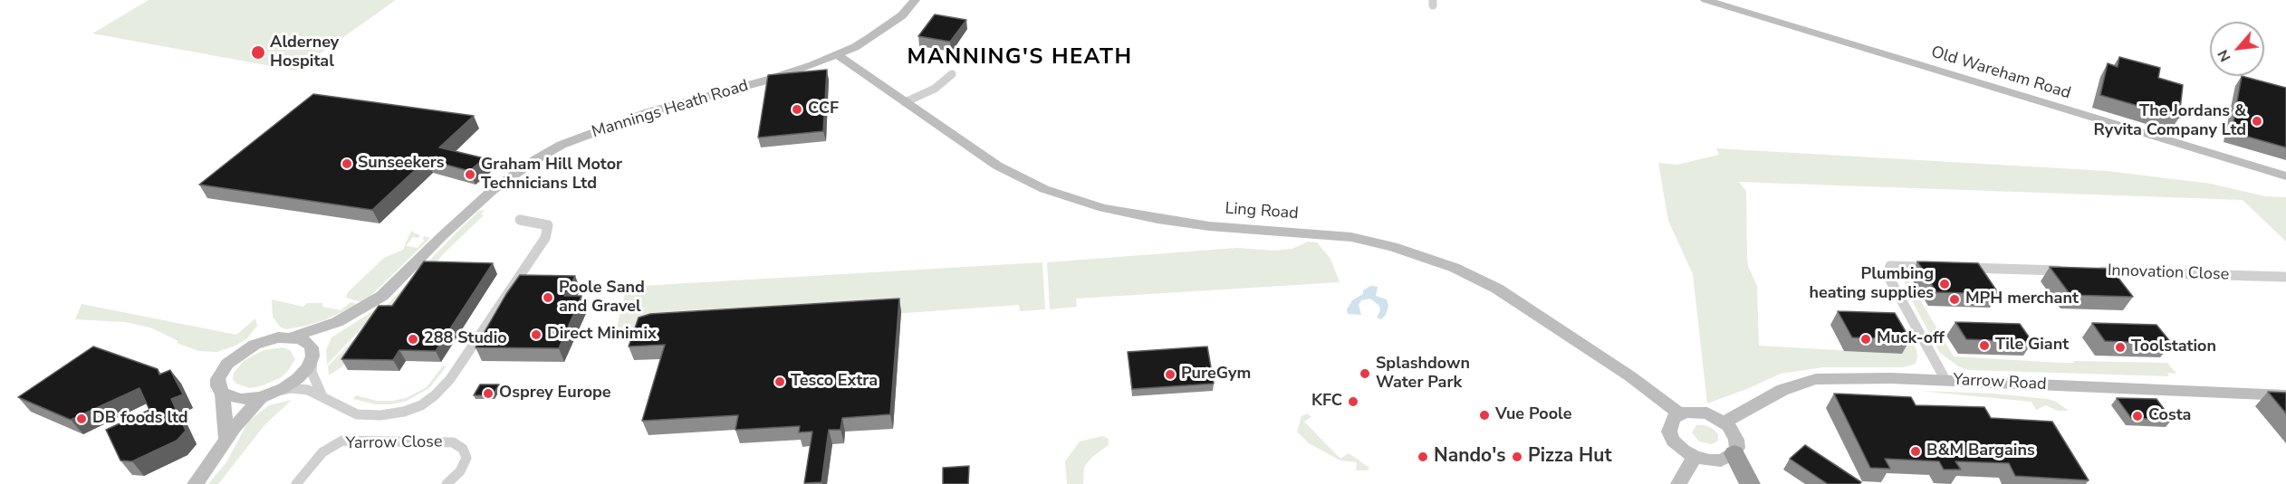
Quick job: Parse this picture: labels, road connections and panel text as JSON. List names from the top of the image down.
{
  "streets": {
    "street": [
      "Old Wareham Road",
      "Mannings Heath Road",
      "Ling Road",
      "Innovation Close",
      "Yarrow Road",
      "Yarrow Close"
    ]
  },
  "crossings": [
    ["Mannings Heath Road", "Ling Road"],
    ["Ling Road", "Yarrow Road"]
  ],
  "districts": ["MANNING'S HEATH"],
  "places": [
    "Alderney Hospital",
    "CCF",
    "The Jordans & Ryvita Company Ltd",
    "Sunseekers",
    "Graham Hill Motor Technicians Ltd",
    "Plumbing heating supplies",
    "Poole Sand and Gravel",
    "MPH merchant",
    "Direct Minimix",
    "288 Studio",
    "Muck-off",
    "Tile Giant",
    "Toolstation",
    "Splashdown Water Park",
    "PureGym",
    "Tesco Extra",
    "Osprey Europe",
    "KFC",
    "Vue Poole",
    "Costa",
    "DB foods ltd",
    "B&M Bargains",
    "Nando's",
    "Pizza Hut"
  ],
  "north": "bottom left"
}
